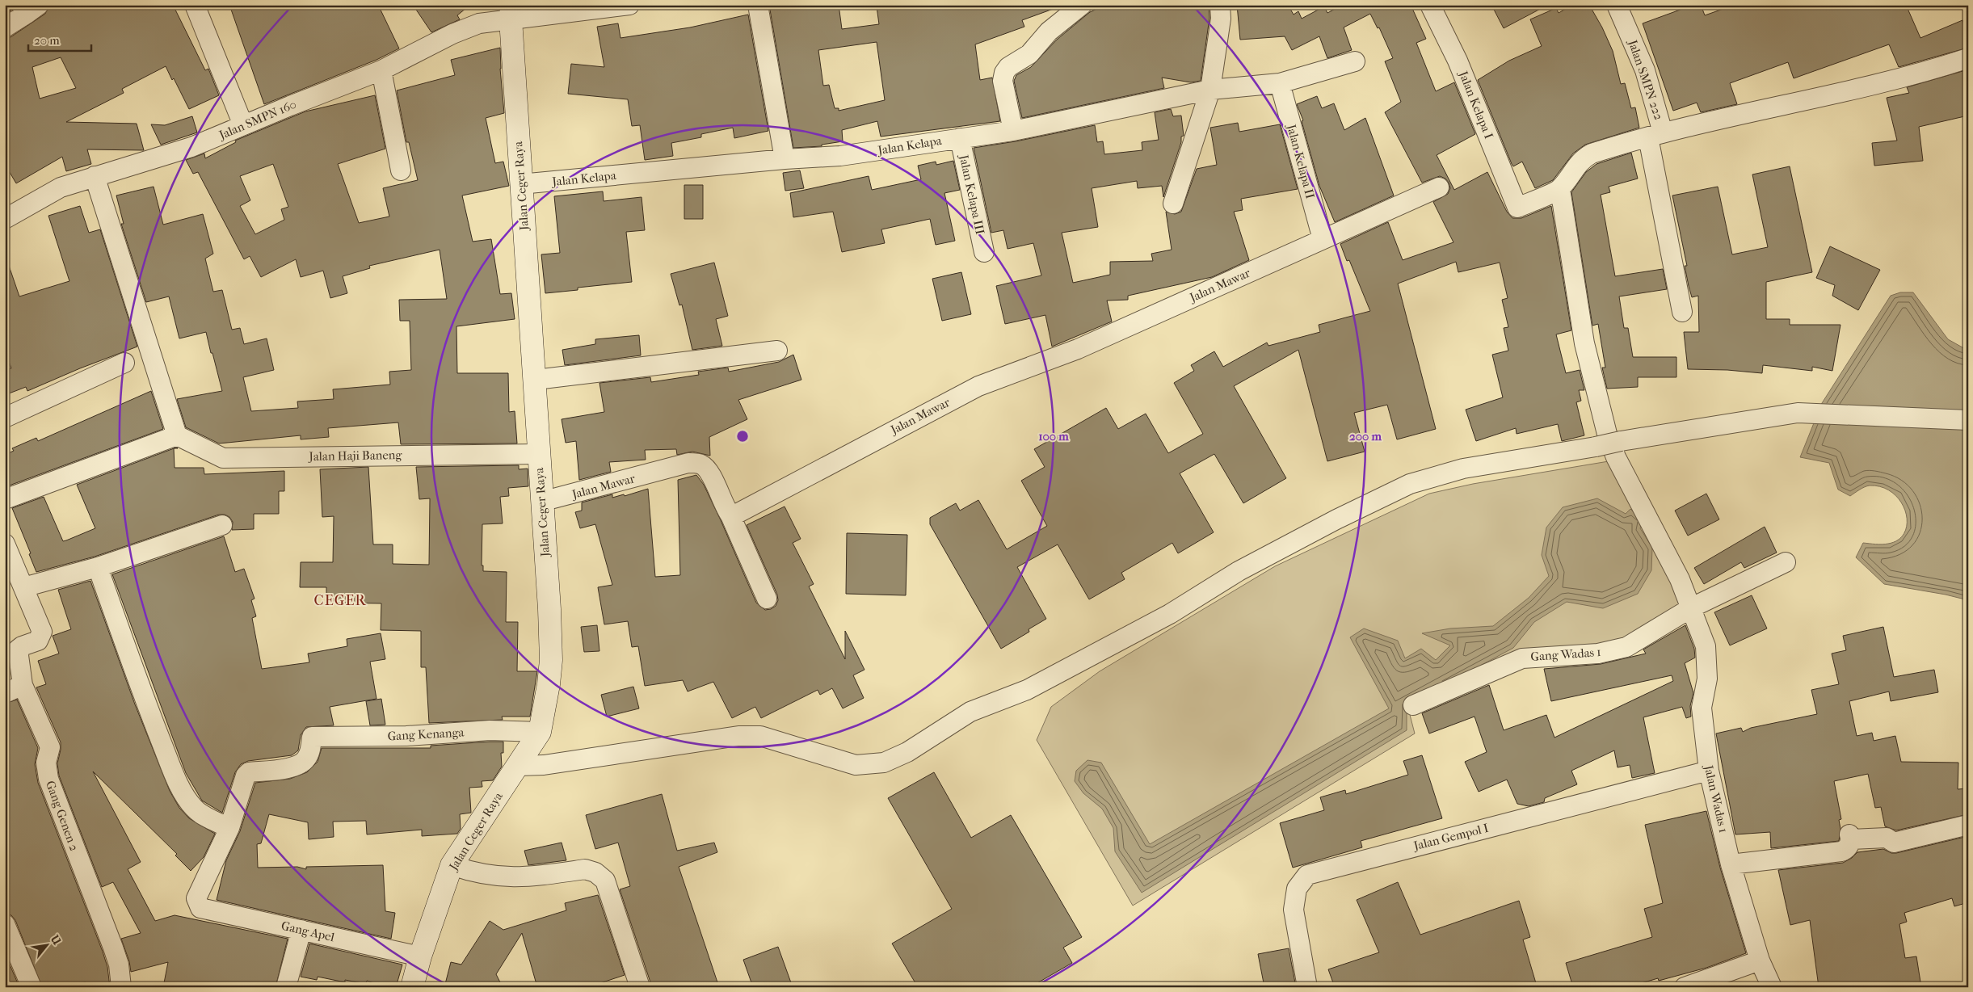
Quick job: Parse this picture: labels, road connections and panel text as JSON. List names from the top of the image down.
{
  "streets": {
    "main road": ["Jalan Ceger Raya"],
    "street": [
      "Jalan SMPN 222",
      "Jalan Kelapa I",
      "Jalan SMPN 160",
      "Jalan Kelapa",
      "Jalan Kelapa II",
      "Jalan Kelapa III",
      "Jalan Mawar",
      "Jalan Haji Baneng",
      "Gang Wadas 1",
      "Gang Kenanga",
      "Jalan Wadas 1",
      "Gang Genen 2",
      "Jalan Gempol I",
      "Gang Apel"
    ]
  },
  "crossings": [
    ["Jalan Kelapa I", "Jalan Wadas 1"],
    ["Jalan SMPN 160", "Jalan Ceger Raya"],
    ["Jalan Kelapa", "Jalan Kelapa II"],
    ["Jalan Kelapa", "Jalan Ceger Raya"],
    ["Jalan Kelapa", "Jalan Kelapa III"],
    ["Jalan Kelapa II", "Jalan Mawar"],
    ["Jalan Ceger Raya", "Jalan Mawar"],
    ["Jalan Ceger Raya", "Jalan Haji Baneng"],
    ["Jalan Ceger Raya", "Gang Kenanga"],
    ["Jalan Ceger Raya", "Gang Apel"],
    ["Gang Wadas 1", "Jalan Wadas 1"],
    ["Gang Kenanga", "Gang Apel"],
    ["Jalan Wadas 1", "Jalan Gempol I"]
  ],
  "districts": ["CEGER"],
  "scale_bar": "20 m",
  "north": "top right",
  "rings": ["100 m", "200 m"]
}
